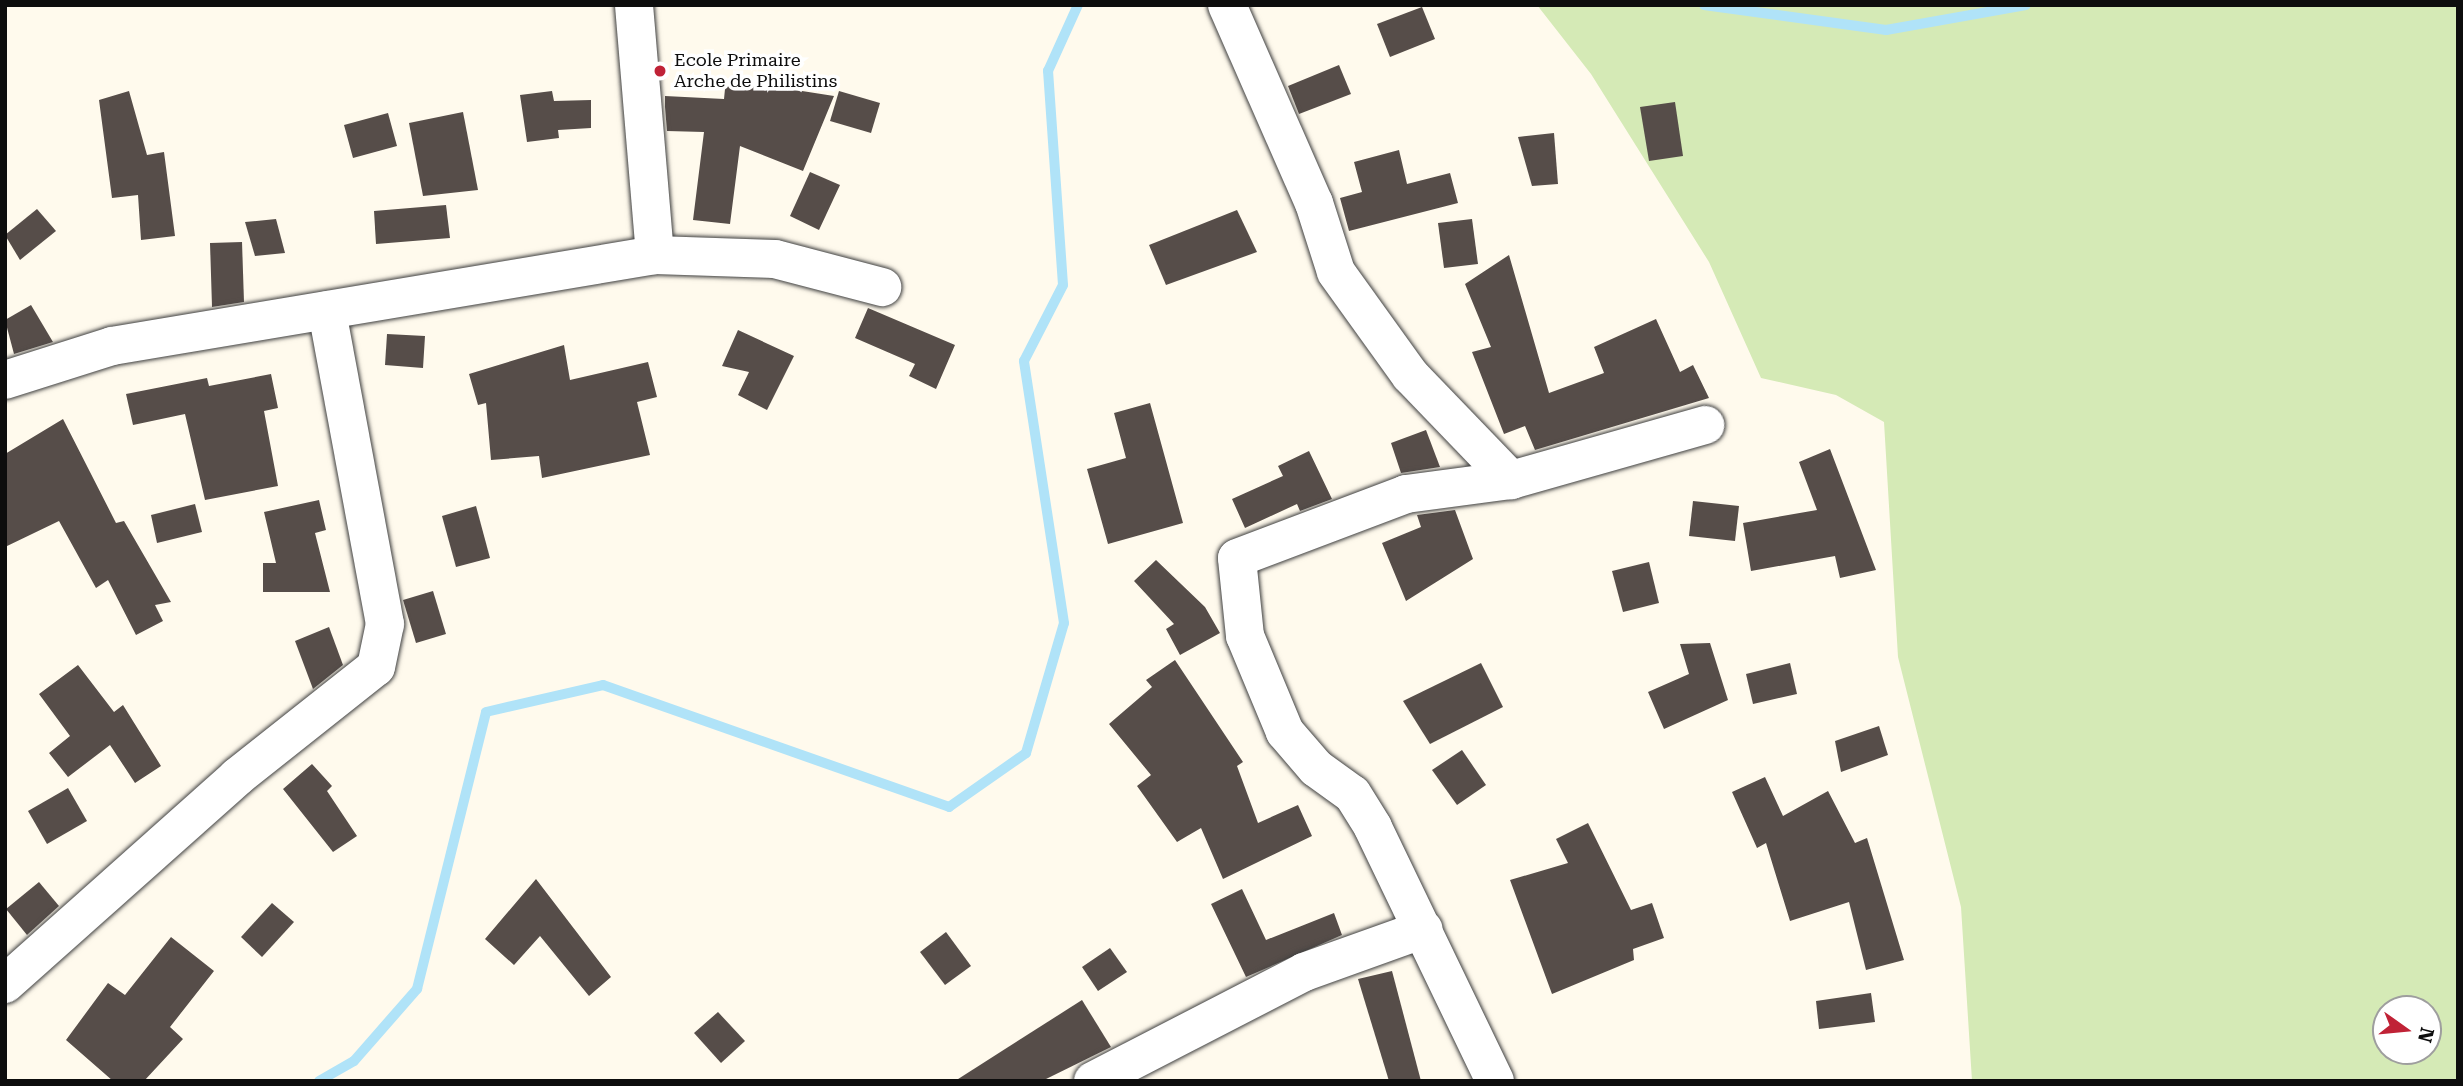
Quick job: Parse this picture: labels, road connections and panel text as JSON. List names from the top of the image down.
{
  "places": ["Ecole Primaire Arche de Philistins"],
  "north": "right"
}
